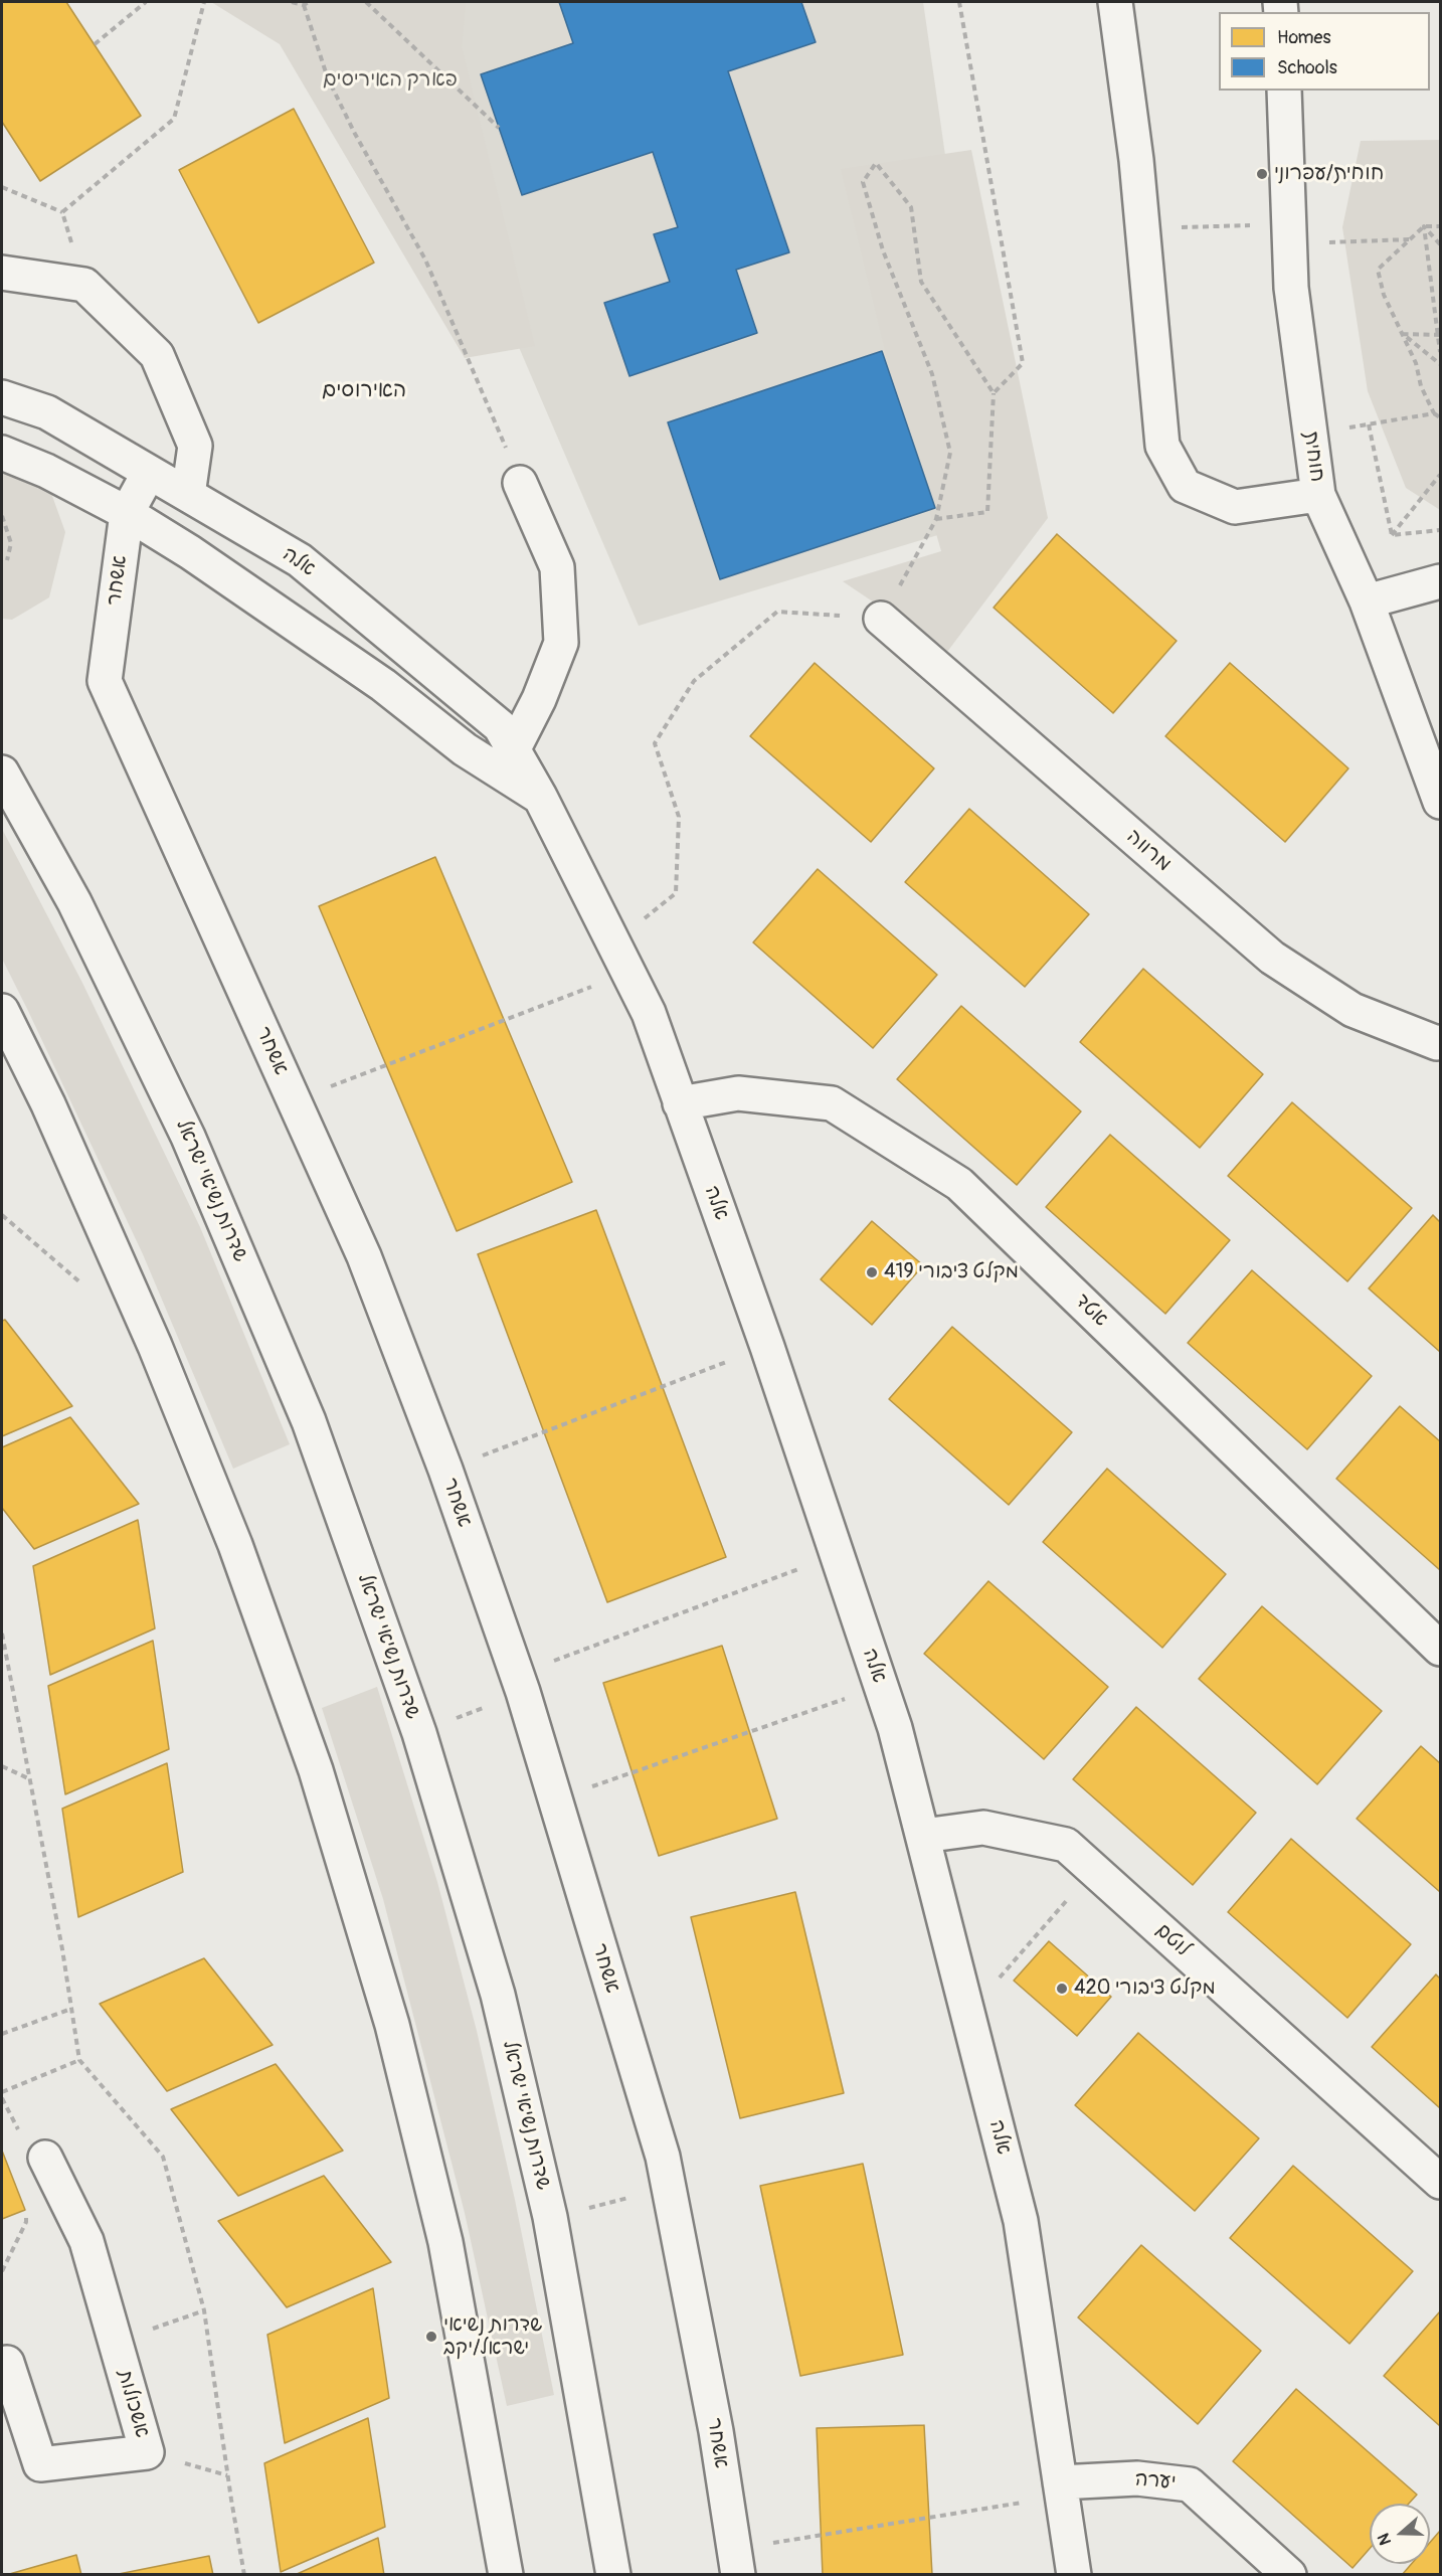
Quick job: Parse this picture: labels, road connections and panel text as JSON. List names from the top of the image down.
{
  "streets": {
    "street": [
      "חוחית",
      "אלה",
      "אשחר",
      "מרווה",
      "שדרות נשיאי ישראל",
      "אטד",
      "לוטם",
      "אשכולות",
      "יערה"
    ]
  },
  "crossings": [
    ["אלה", "אשחר"],
    ["אלה", "אטד"],
    ["אלה", "לוטם"],
    ["אלה", "יערה"]
  ],
  "districts": ["האירוסים"],
  "parks": ["פארק האיריסים"],
  "places": [
    "חוחית/עפרוני",
    "מקלט ציבורי 419",
    "מקלט ציבורי 420",
    "שדרות נשיאי ישראל/יקב"
  ],
  "legend": ["Homes", "Schools"],
  "north": "left"
}
